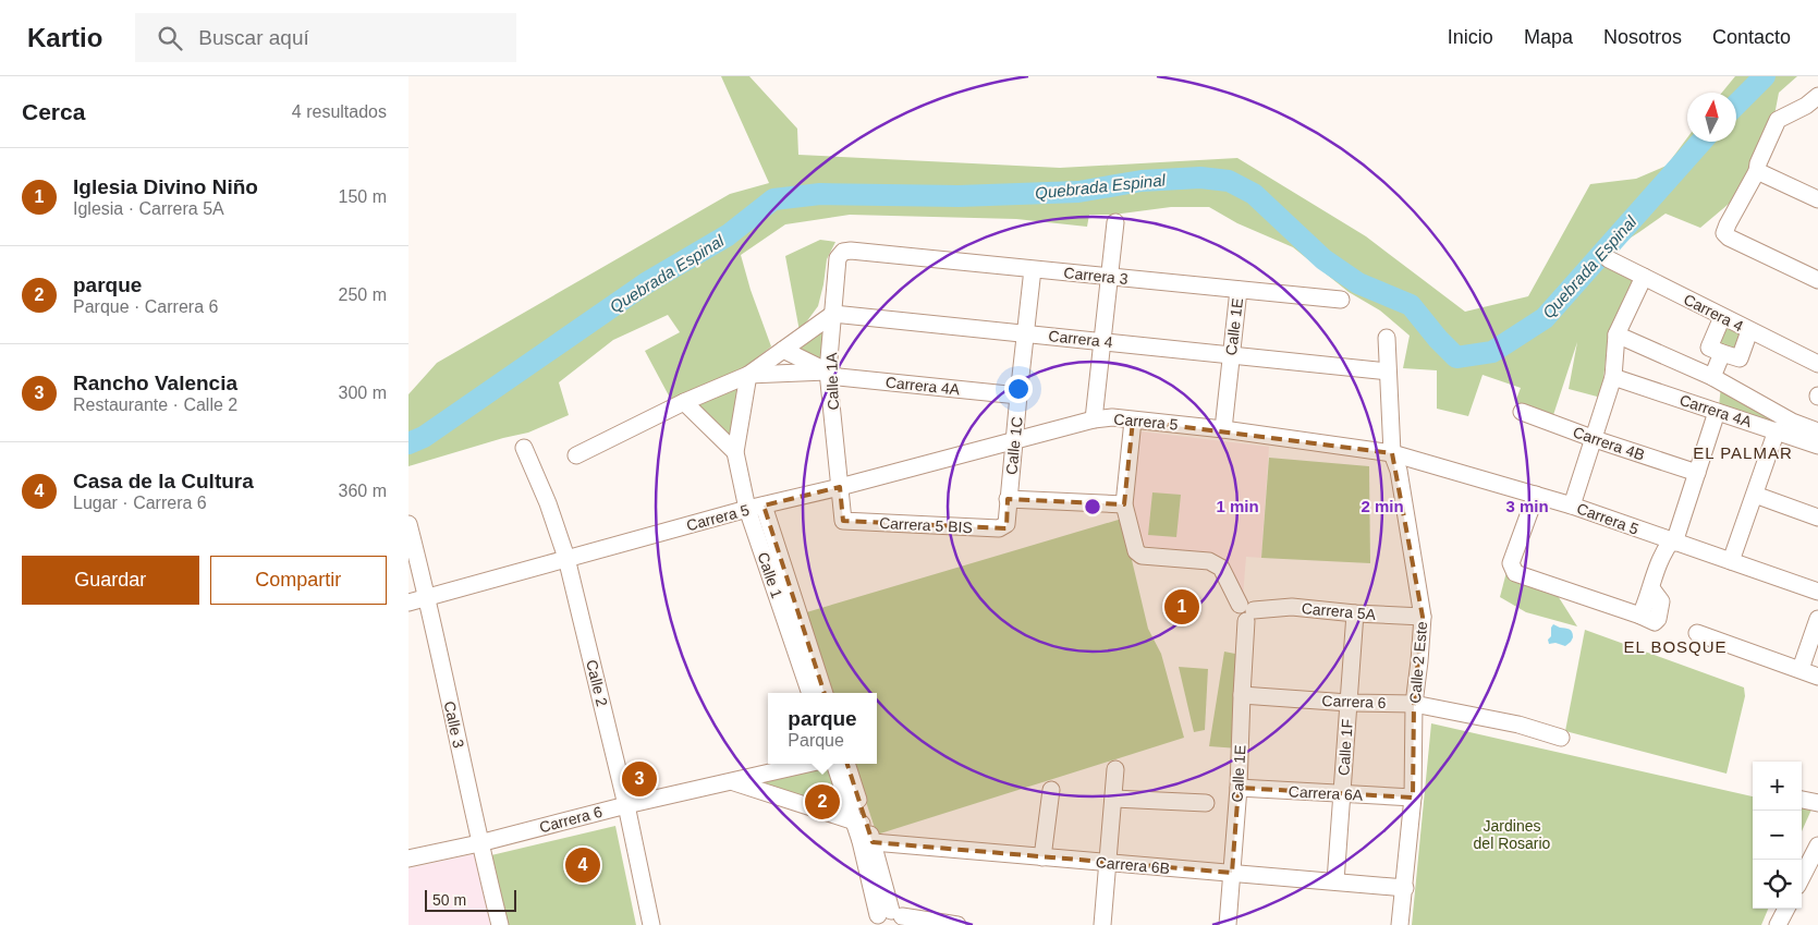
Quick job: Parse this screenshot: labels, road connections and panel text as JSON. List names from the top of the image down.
{
  "streets": {
    "street": [
      "Carrera 3",
      "Carrera 4",
      "Calle 1E",
      "Calle 1A",
      "Carrera 4A",
      "Carrera 5",
      "Carrera 4B",
      "Calle 1C",
      "Carrera 5 BIS",
      "Calle 1",
      "Carrera 5A",
      "Calle 2 Este",
      "Calle 2",
      "Carrera 6",
      "Calle 3",
      "Calle 1F",
      "Carrera 6A",
      "Carrera 6B"
    ]
  },
  "crossings": [
    ["Carrera 3", "Calle 1E"],
    ["Carrera 3", "Calle 1A"],
    ["Carrera 3", "Calle 1C"],
    ["Carrera 4", "Calle 1E"],
    ["Carrera 4", "Calle 1A"],
    ["Carrera 4", "Calle 1C"],
    ["Carrera 4", "Calle 2 Este"],
    ["Calle 1E", "Carrera 5"],
    ["Calle 1E", "Carrera 5A"],
    ["Calle 1E", "Carrera 6"],
    ["Calle 1E", "Carrera 6A"],
    ["Calle 1E", "Carrera 6B"],
    ["Calle 1A", "Carrera 4A"],
    ["Calle 1A", "Carrera 5"],
    ["Calle 1A", "Carrera 5 BIS"],
    ["Carrera 4A", "Calle 1C"],
    ["Carrera 4A", "Calle 1"],
    ["Carrera 5", "Calle 1C"],
    ["Carrera 5", "Calle 1"],
    ["Carrera 5", "Calle 2 Este"],
    ["Carrera 5", "Calle 2"],
    ["Carrera 5", "Calle 3"],
    ["Calle 1C", "Carrera 5 BIS"],
    ["Carrera 5A", "Calle 2 Este"],
    ["Carrera 5A", "Calle 1F"],
    ["Calle 2 Este", "Carrera 6"],
    ["Calle 2 Este", "Carrera 6A"],
    ["Calle 2 Este", "Carrera 6B"],
    ["Calle 2", "Carrera 6"],
    ["Carrera 6", "Calle 3"],
    ["Carrera 6", "Calle 1F"],
    ["Calle 1F", "Carrera 6A"],
    ["Calle 1F", "Carrera 6B"]
  ],
  "districts": ["EL PALMAR", "EL BOSQUE"],
  "water": ["Quebrada Espinal"],
  "parks": ["Jardines del Rosario"],
  "scale_bar": "50 m",
  "north": "top",
  "page": {
    "header": "Kartio",
    "search": "Buscar aquí",
    "nav": [
      "Inicio",
      "Mapa",
      "Nosotros",
      "Contacto"
    ],
    "heading": ["Cerca", "4 resultados"],
    "list": [
      {
        "mark": "1",
        "name": "Iglesia Divino Niño",
        "note": "Iglesia · Carrera 5A",
        "value": "150 m"
      },
      {
        "mark": "2",
        "name": "parque",
        "note": "Parque · Carrera 6",
        "value": "250 m"
      },
      {
        "mark": "3",
        "name": "Rancho Valencia",
        "note": "Restaurante · Calle 2",
        "value": "300 m"
      },
      {
        "mark": "4",
        "name": "Casa de la Cultura",
        "note": "Lugar · Carrera 6",
        "value": "360 m"
      }
    ],
    "buttons": ["Guardar", "Compartir"],
    "pins": [
      "1",
      "3",
      "2",
      "4"
    ],
    "popup": ["parque", "Parque"],
    "map_buttons": ["+", "−"],
    "scale": "50 m"
  },
  "rings": ["1 min", "2 min", "3 min"]
}
